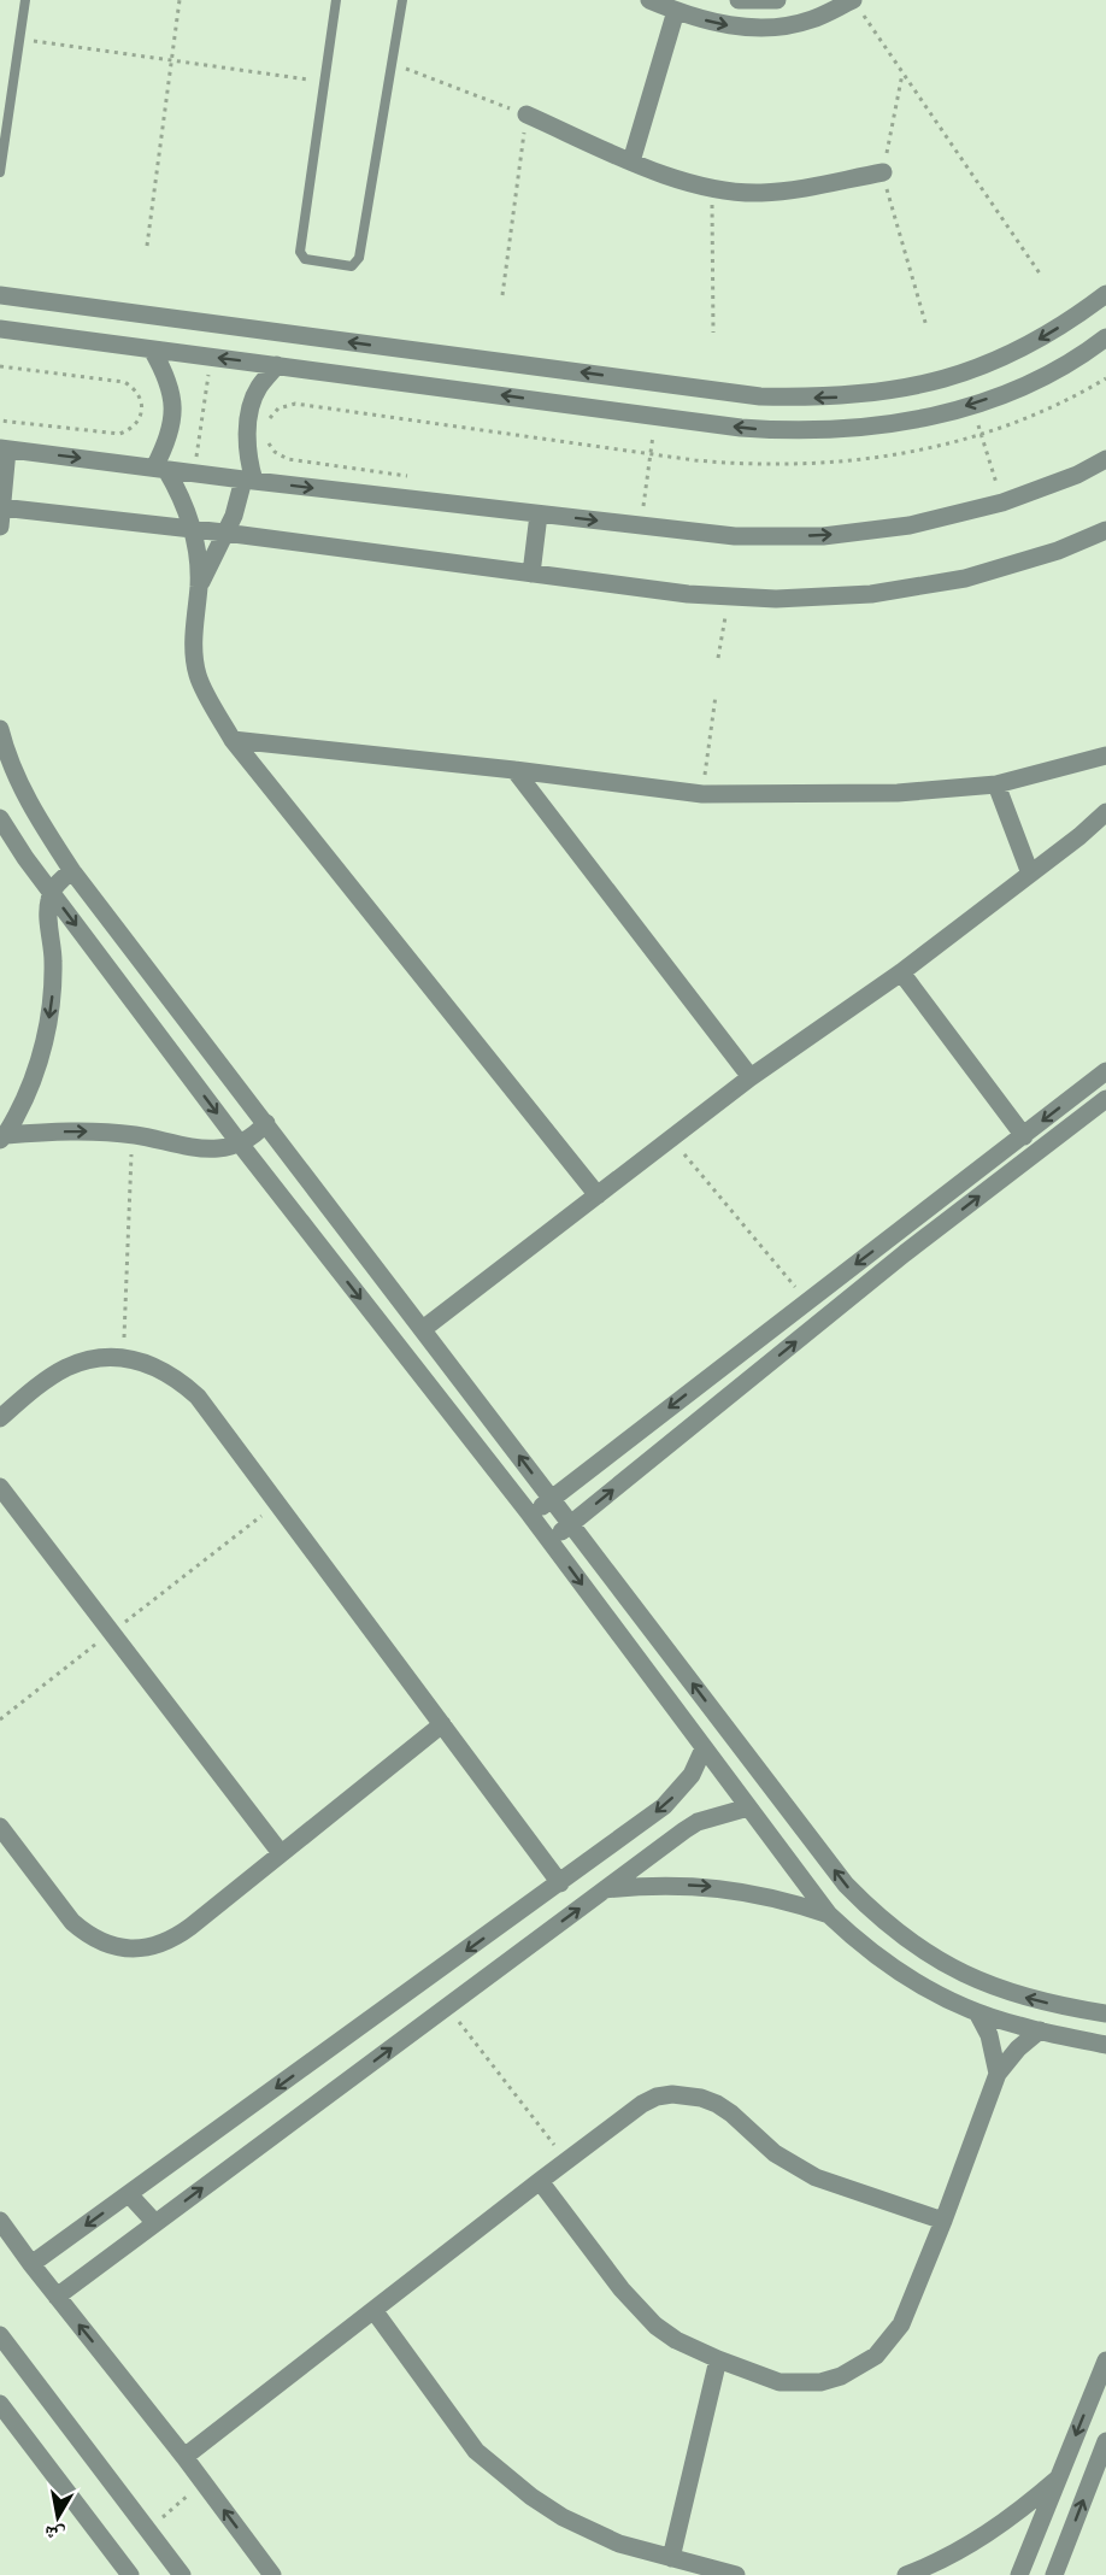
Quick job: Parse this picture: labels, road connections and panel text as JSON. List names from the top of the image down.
{
  "north": "bottom"
}
